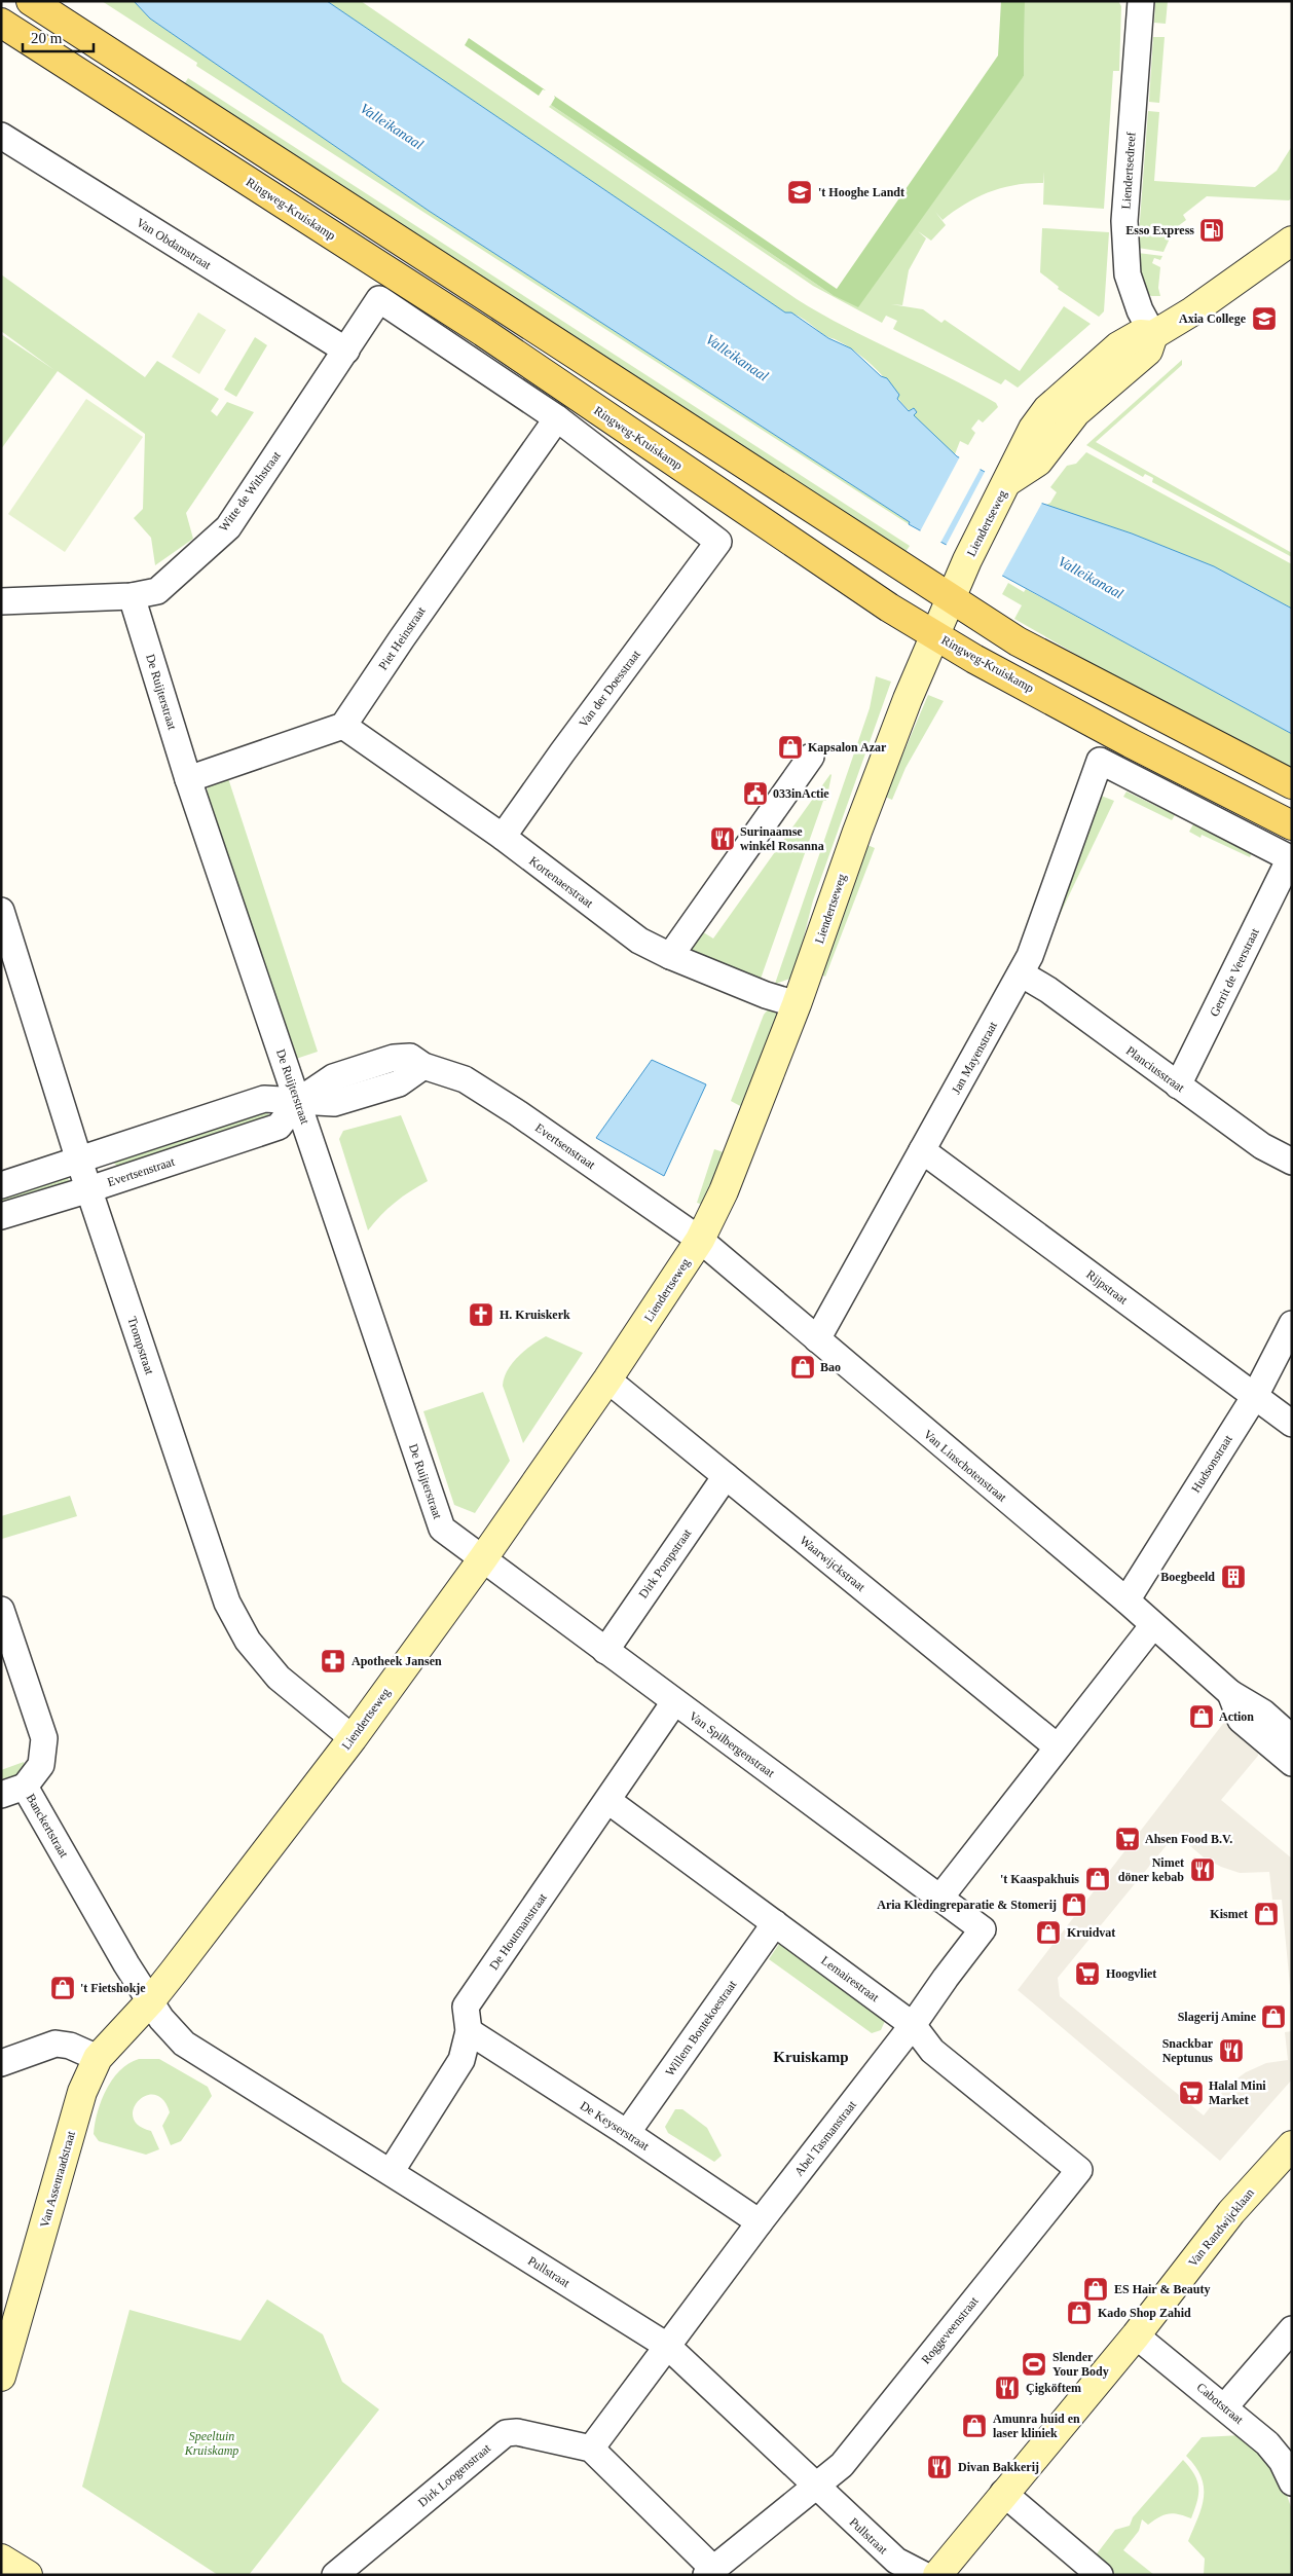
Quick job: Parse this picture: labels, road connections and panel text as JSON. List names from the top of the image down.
{
  "streets": {
    "main road": ["Ringweg-Kruiskamp"],
    "street": [
      "Liendertsedreef",
      "Van Obdamstraat",
      "Witte de Withstraat",
      "Liendertseweg",
      "Piet Heinstraat",
      "Van der Doesstraat",
      "De Ruijterstraat",
      "Kortenaerstraat",
      "Gerrit de Veerstraat",
      "Jan Mayenstraat",
      "Planciusstraat",
      "Evertsenstraat",
      "Rijpstraat",
      "Trompstraat",
      "Hudsonstraat",
      "Van Linschotenstraat",
      "Dirk Pompstraat",
      "Waarwijckstraat",
      "Van Spilbergenstraat",
      "Banckertstraat",
      "De Houtmanstraat",
      "Lemairestraat",
      "Willem Bontekoestraat",
      "De Keyserstraat",
      "Abel Tasmanstraat",
      "Van Assenraadstraat",
      "Van Randwijcklaan",
      "Pullstraat",
      "Roggeveenstraat",
      "Cabotstraat",
      "Dirk Loogenstraat"
    ]
  },
  "crossings": [
    ["Liendertsedreef", "Liendertseweg"],
    ["Ringweg-Kruiskamp", "Liendertseweg"],
    ["Van Obdamstraat", "Witte de Withstraat"],
    ["Witte de Withstraat", "Piet Heinstraat"],
    ["Witte de Withstraat", "Van der Doesstraat"],
    ["Witte de Withstraat", "De Ruijterstraat"],
    ["Liendertseweg", "De Ruijterstraat"],
    ["Liendertseweg", "Kortenaerstraat"],
    ["Liendertseweg", "Evertsenstraat"],
    ["Liendertseweg", "Trompstraat"],
    ["Liendertseweg", "Van Linschotenstraat"],
    ["Liendertseweg", "Waarwijckstraat"],
    ["Liendertseweg", "Van Spilbergenstraat"],
    ["Liendertseweg", "Banckertstraat"],
    ["Liendertseweg", "Van Assenraadstraat"],
    ["Liendertseweg", "Pullstraat"],
    ["Piet Heinstraat", "Van der Doesstraat"],
    ["Piet Heinstraat", "Kortenaerstraat"],
    ["Van der Doesstraat", "Kortenaerstraat"],
    ["De Ruijterstraat", "Evertsenstraat"],
    ["De Ruijterstraat", "Van Spilbergenstraat"],
    ["Gerrit de Veerstraat", "Jan Mayenstraat"],
    ["Gerrit de Veerstraat", "Planciusstraat"],
    ["Jan Mayenstraat", "Planciusstraat"],
    ["Jan Mayenstraat", "Rijpstraat"],
    ["Jan Mayenstraat", "Van Linschotenstraat"],
    ["Evertsenstraat", "Trompstraat"],
    ["Evertsenstraat", "Van Linschotenstraat"],
    ["Rijpstraat", "Hudsonstraat"],
    ["Hudsonstraat", "Van Linschotenstraat"],
    ["Dirk Pompstraat", "Waarwijckstraat"],
    ["Dirk Pompstraat", "Van Spilbergenstraat"],
    ["Van Spilbergenstraat", "De Houtmanstraat"],
    ["Van Spilbergenstraat", "Abel Tasmanstraat"],
    ["Banckertstraat", "Van Assenraadstraat"],
    ["Banckertstraat", "Pullstraat"],
    ["De Houtmanstraat", "Lemairestraat"],
    ["De Houtmanstraat", "De Keyserstraat"],
    ["De Houtmanstraat", "Pullstraat"],
    ["Lemairestraat", "Willem Bontekoestraat"],
    ["Lemairestraat", "Abel Tasmanstraat"],
    ["Lemairestraat", "Roggeveenstraat"],
    ["Willem Bontekoestraat", "De Keyserstraat"],
    ["De Keyserstraat", "Abel Tasmanstraat"],
    ["Abel Tasmanstraat", "Pullstraat"],
    ["Van Assenraadstraat", "Pullstraat"],
    ["Van Randwijcklaan", "Cabotstraat"],
    ["Pullstraat", "Roggeveenstraat"]
  ],
  "districts": ["Kruiskamp"],
  "water": ["Valleikanaal"],
  "parks": ["Speeltuin Kruiskamp"],
  "places": {
    "school or university": ["'t Hooghe Landt", "Axia College"],
    "fuel station": ["Esso Express"],
    "shop": [
      "Kapsalon Azar",
      "Bao",
      "Action",
      "'t Kaaspakhuis",
      "Aria Kledingreparatie & Stomerij",
      "Kismet",
      "Kruidvat",
      "'t Fietshokje",
      "Slagerij Amine",
      "ES Hair & Beauty",
      "Kado Shop Zahid",
      "Amunra huid en laser kliniek"
    ],
    "public building": ["033inActie"],
    "restaurant": [
      "Surinaamse winkel Rosanna",
      "Nimet döner kebab",
      "Snackbar Neptunus",
      "Çigköftem",
      "Divan Bakkerij"
    ],
    "church": ["H. Kruiskerk"],
    "building": ["Boegbeeld"],
    "pharmacy": ["Apotheek Jansen"],
    "supermarket": ["Ahsen Food B.V.", "Hoogvliet", "Halal Mini Market"],
    "sports": ["Slender Your Body"]
  },
  "scale_bar": "20 m"
}
